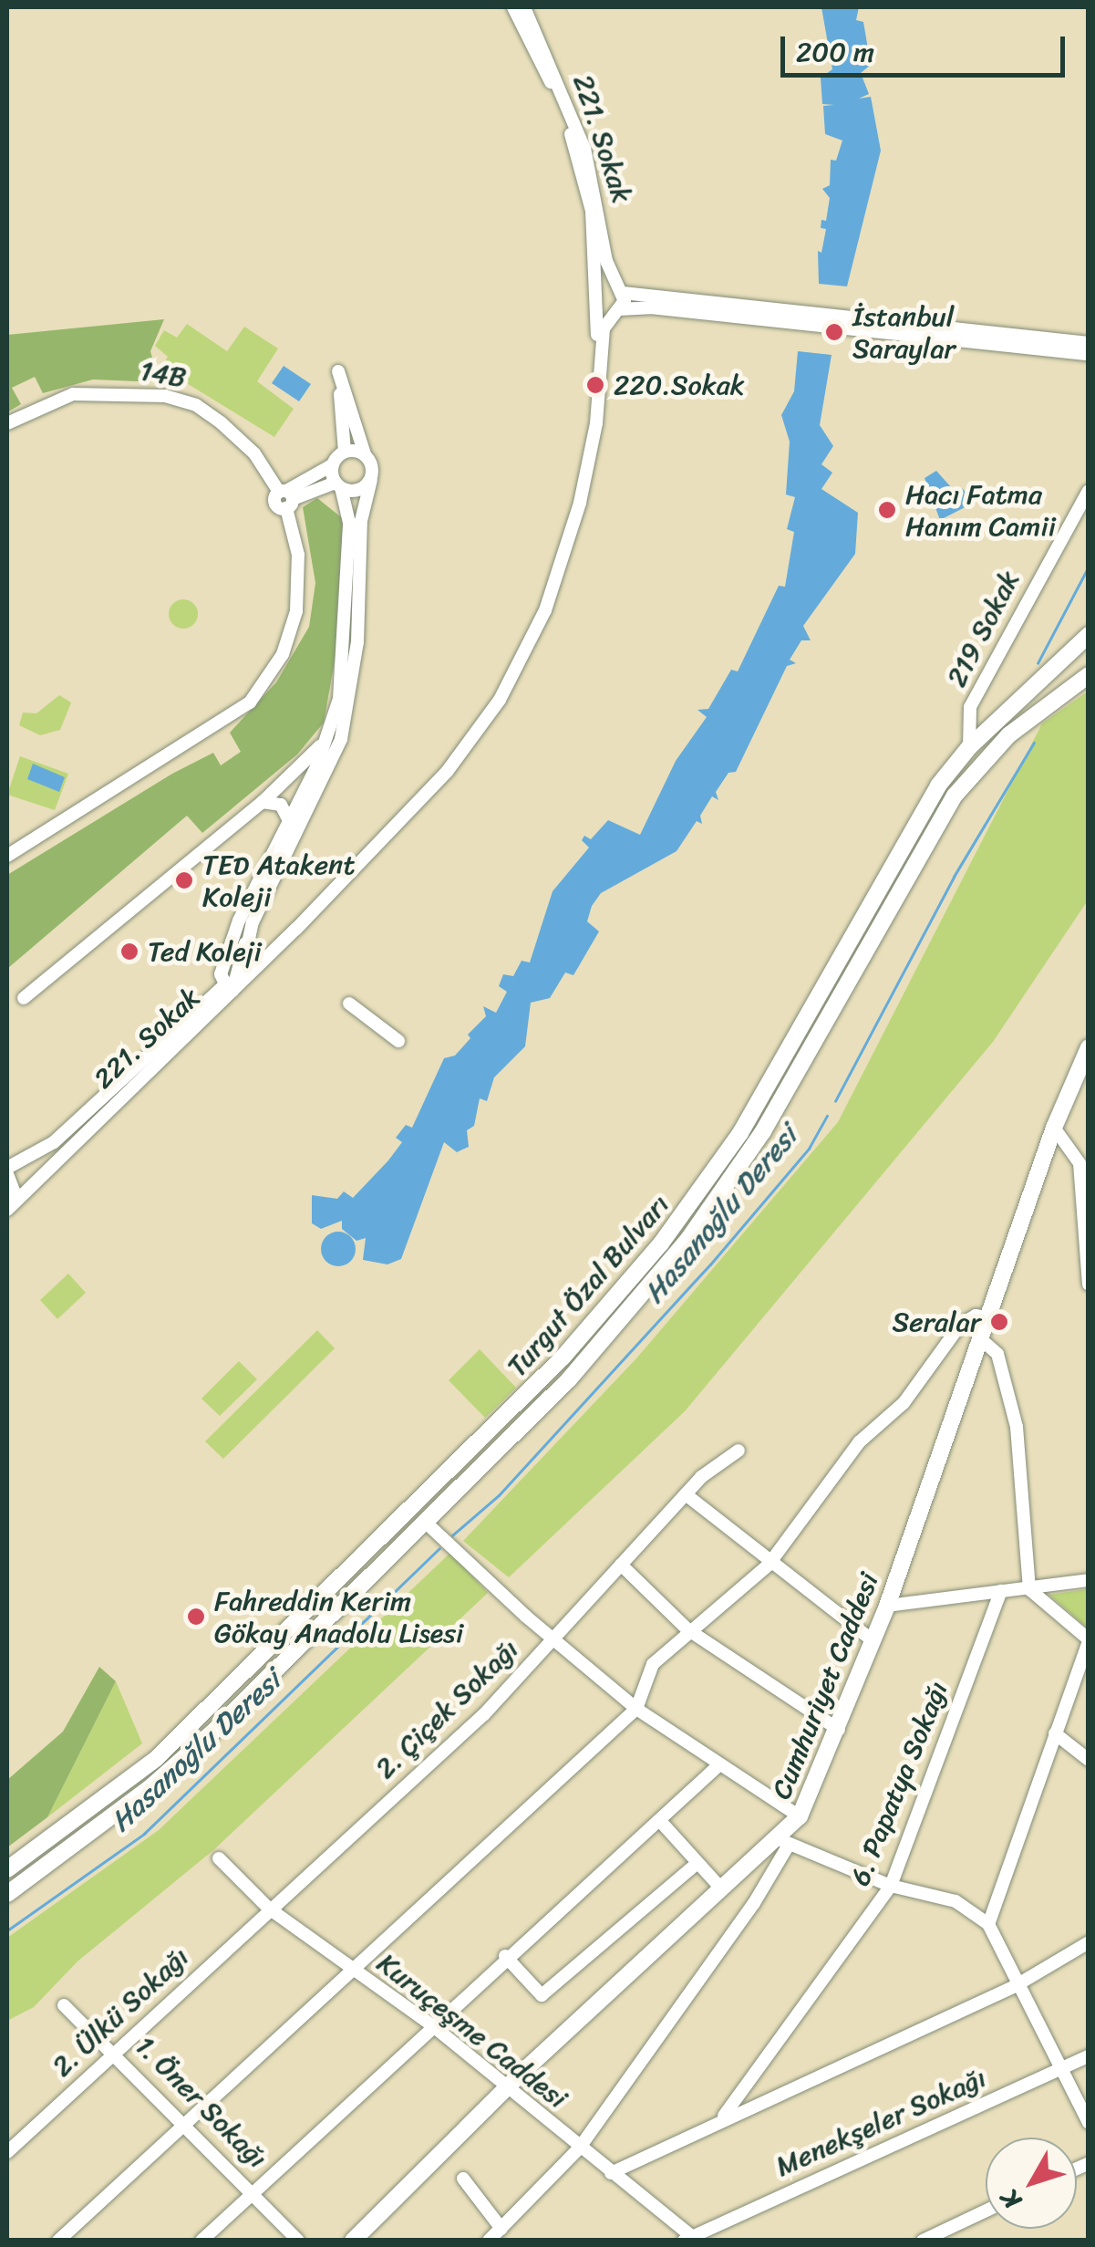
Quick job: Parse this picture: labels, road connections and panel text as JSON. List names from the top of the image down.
{
  "streets": {
    "main road": ["Turgut Özal Bulvarı", "Cumhuriyet Caddesi"],
    "street": [
      "221. Sokak",
      "14B",
      "219 Sokak",
      "2. Çiçek Sokağı",
      "6. Papatya Sokağı",
      "2. Ülkü Sokağı",
      "Kuruçeşme Caddesi",
      "1. Öner Sokağı",
      "Menekşeler Sokağı"
    ]
  },
  "crossings": [
    ["219 Sokak", "Turgut Özal Bulvarı"],
    ["Cumhuriyet Caddesi", "Kuruçeşme Caddesi"],
    ["2. Çiçek Sokağı", "2. Ülkü Sokağı"],
    ["2. Çiçek Sokağı", "Kuruçeşme Caddesi"],
    ["2. Ülkü Sokağı", "Kuruçeşme Caddesi"],
    ["2. Ülkü Sokağı", "1. Öner Sokağı"],
    ["Kuruçeşme Caddesi", "Menekşeler Sokağı"]
  ],
  "water": ["Hasanoğlu Deresi"],
  "places": [
    "İstanbul Saraylar",
    "220.Sokak",
    "Hacı Fatma Hanım Camii",
    "TED Atakent Koleji",
    "Ted Koleji",
    "Seralar",
    "Fahreddin Kerim Gökay Anadolu Lisesi"
  ],
  "scale_bar": "200 m",
  "north": "bottom left"
}
